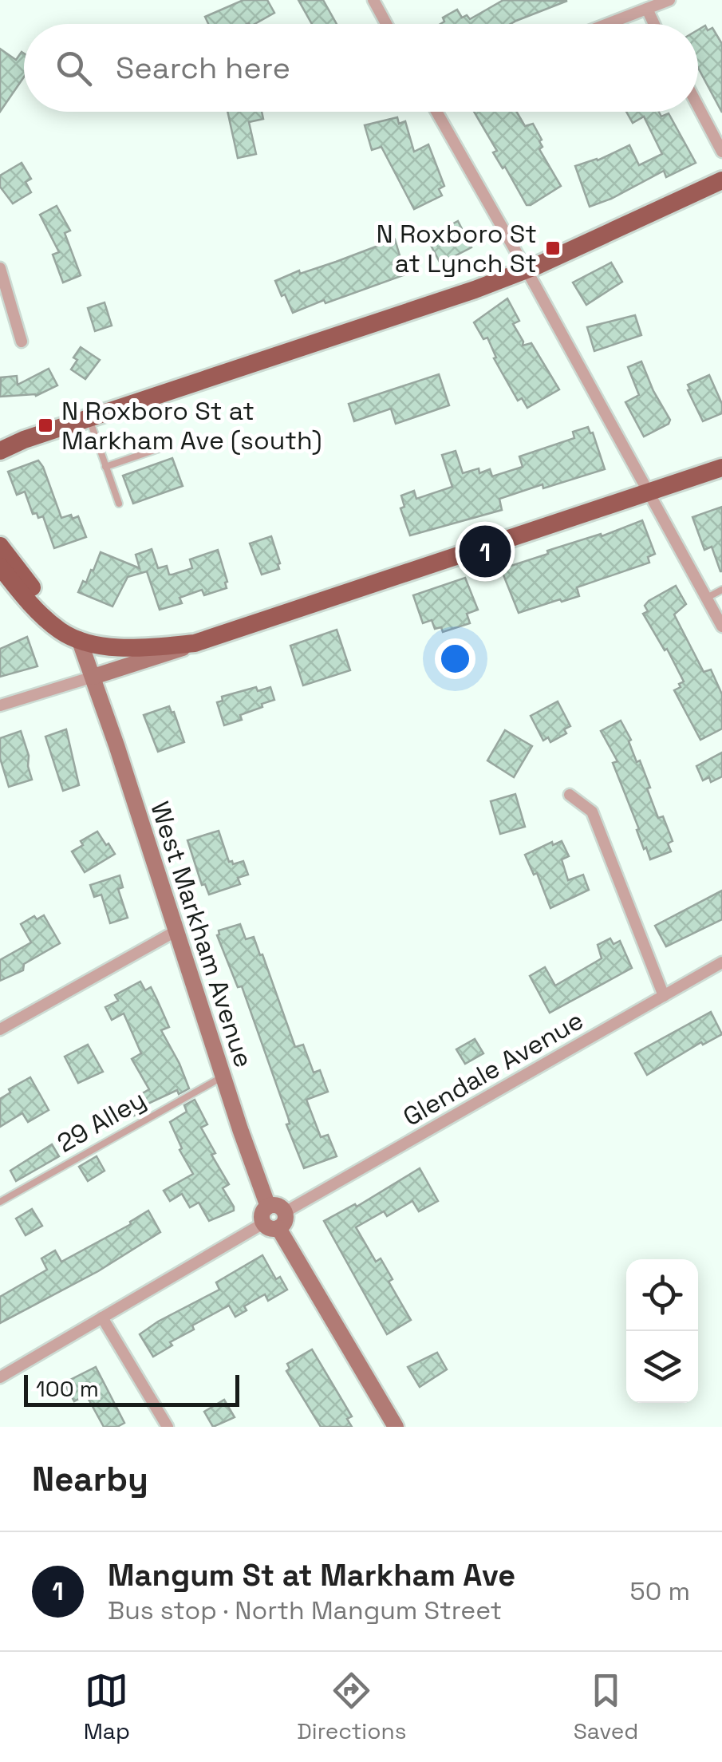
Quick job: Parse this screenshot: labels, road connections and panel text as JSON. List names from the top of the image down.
{
  "streets": {
    "street": ["West Markham Avenue", "Glendale Avenue"],
    "lane": ["29 Alley"]
  },
  "crossings": [
    ["West Markham Avenue", "Glendale Avenue"],
    ["West Markham Avenue", "29 Alley"]
  ],
  "places": {
    "transit": ["N Roxboro St at Lynch St", "N Roxboro St at Markham Ave (south)"]
  },
  "scale_bar": "100 m",
  "page": {
    "search": "Search here",
    "pins": "1",
    "scale": "100 m",
    "heading": "Nearby",
    "list": [
      {
        "mark": "1",
        "name": "Mangum St at Markham Ave",
        "note": "Bus stop · North Mangum Street",
        "value": "50 m"
      }
    ],
    "nav": ["Map", "Directions", "Saved"]
  }
}
